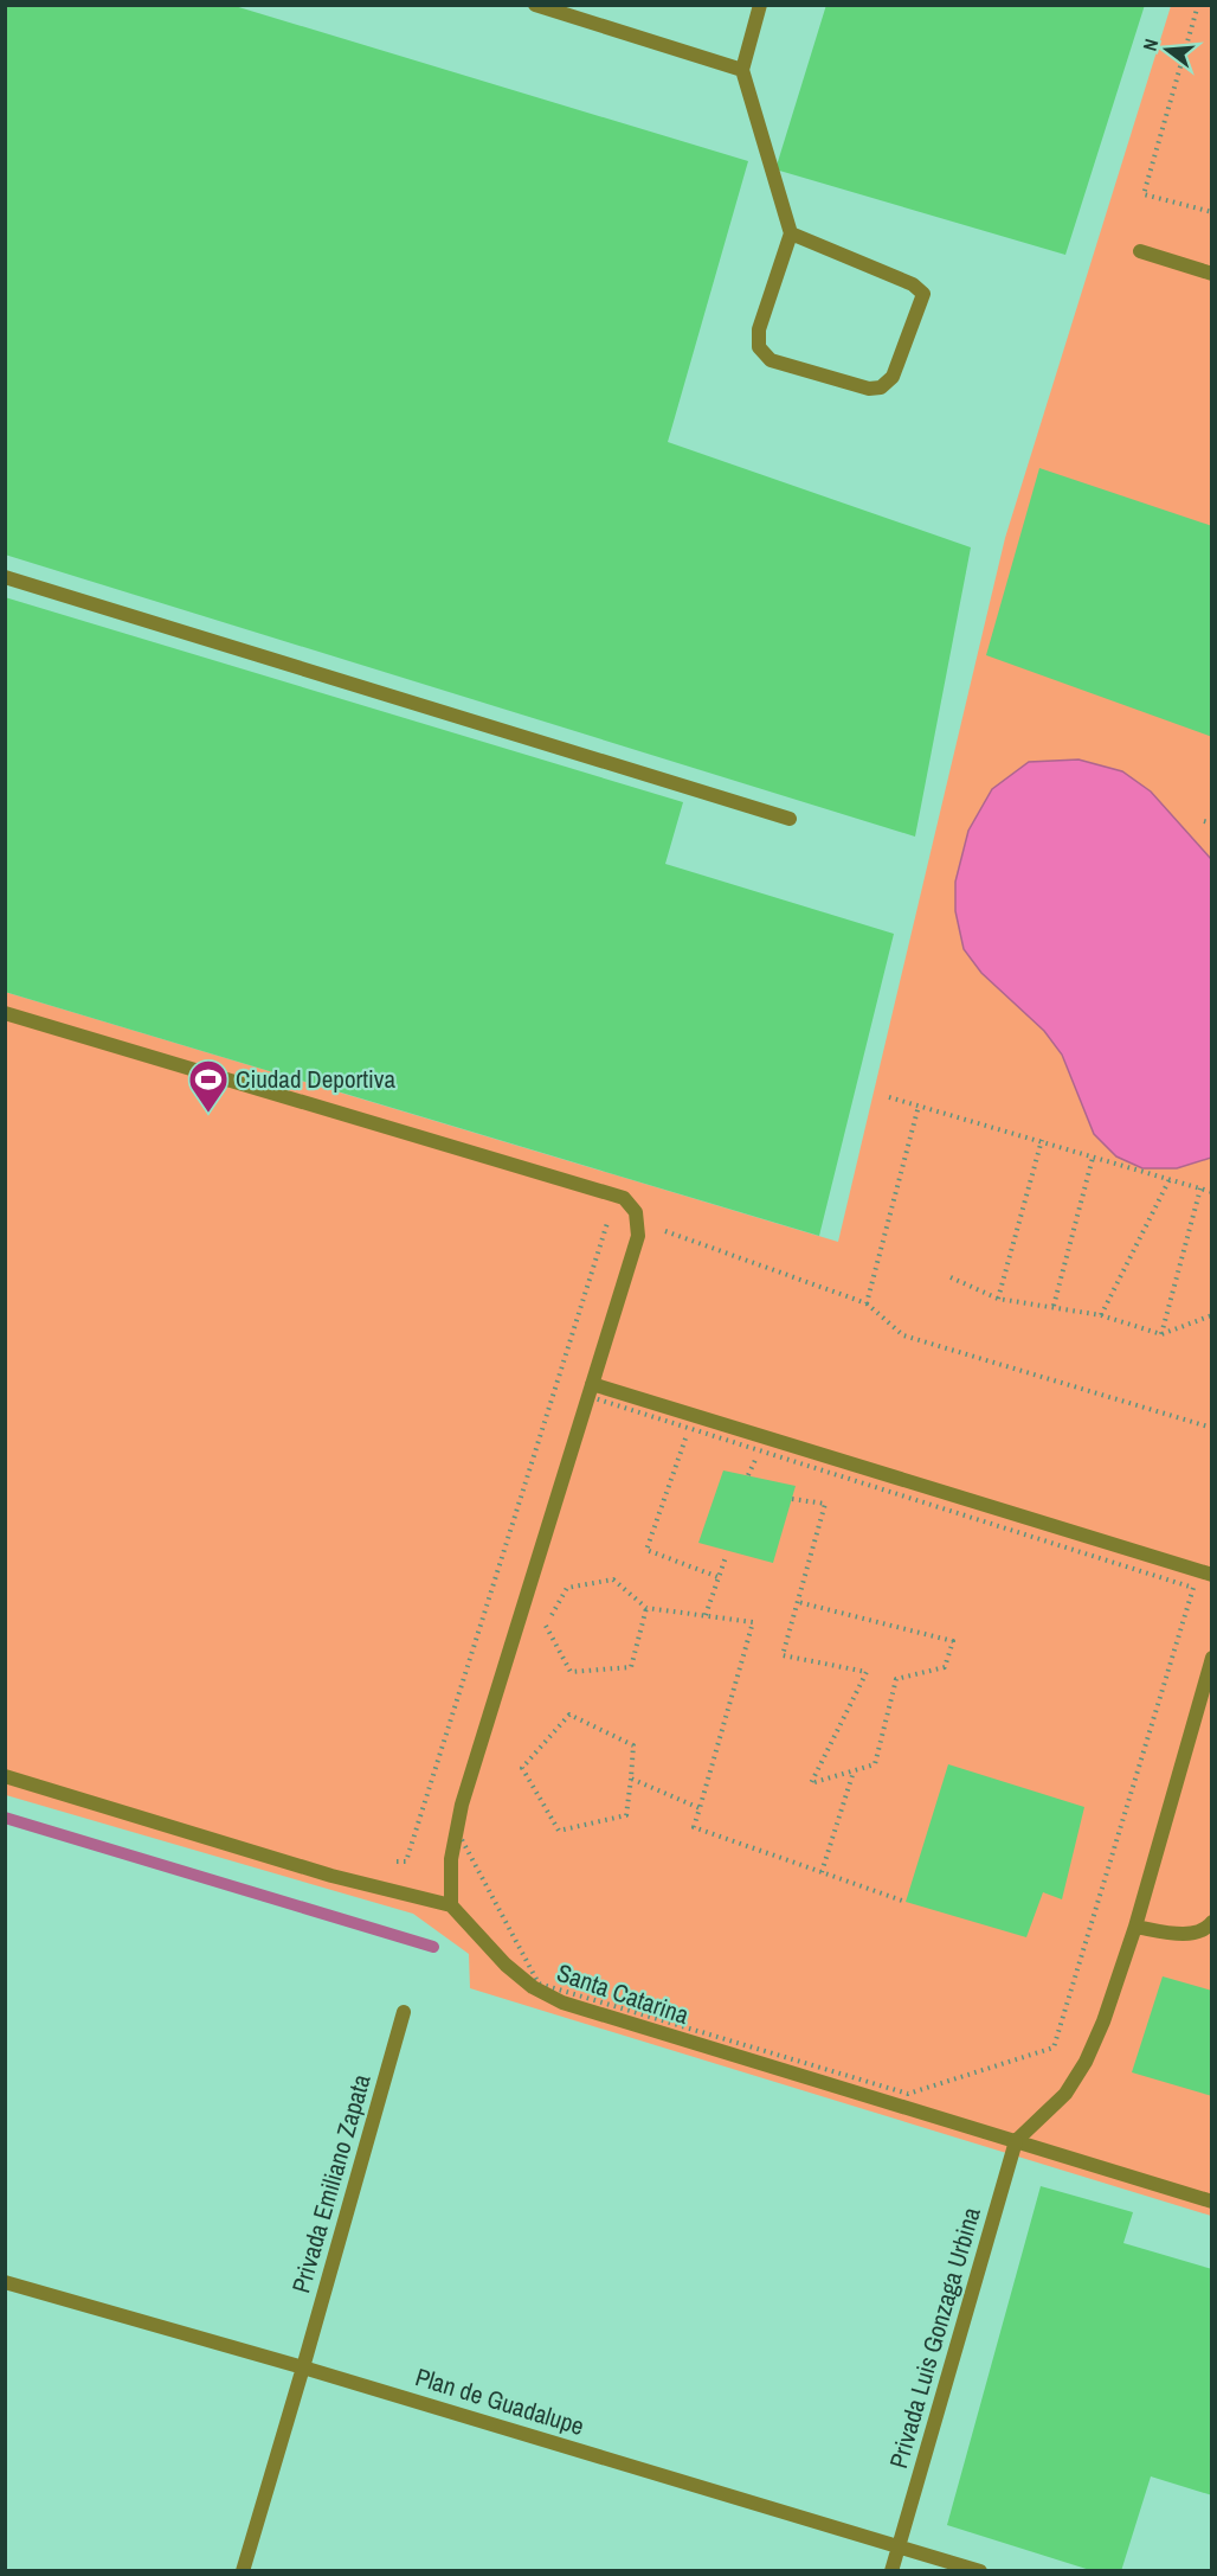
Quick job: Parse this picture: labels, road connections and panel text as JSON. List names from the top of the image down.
{
  "streets": {
    "street": [
      "Santa Catarina",
      "Privada Emiliano Zapata",
      "Privada Luis Gonzaga Urbina",
      "Plan de Guadalupe"
    ]
  },
  "crossings": [
    ["Santa Catarina", "Privada Luis Gonzaga Urbina"],
    ["Privada Emiliano Zapata", "Plan de Guadalupe"],
    ["Privada Luis Gonzaga Urbina", "Plan de Guadalupe"]
  ],
  "places": {
    "sports": ["Ciudad Deportiva"]
  },
  "north": "left"
}
